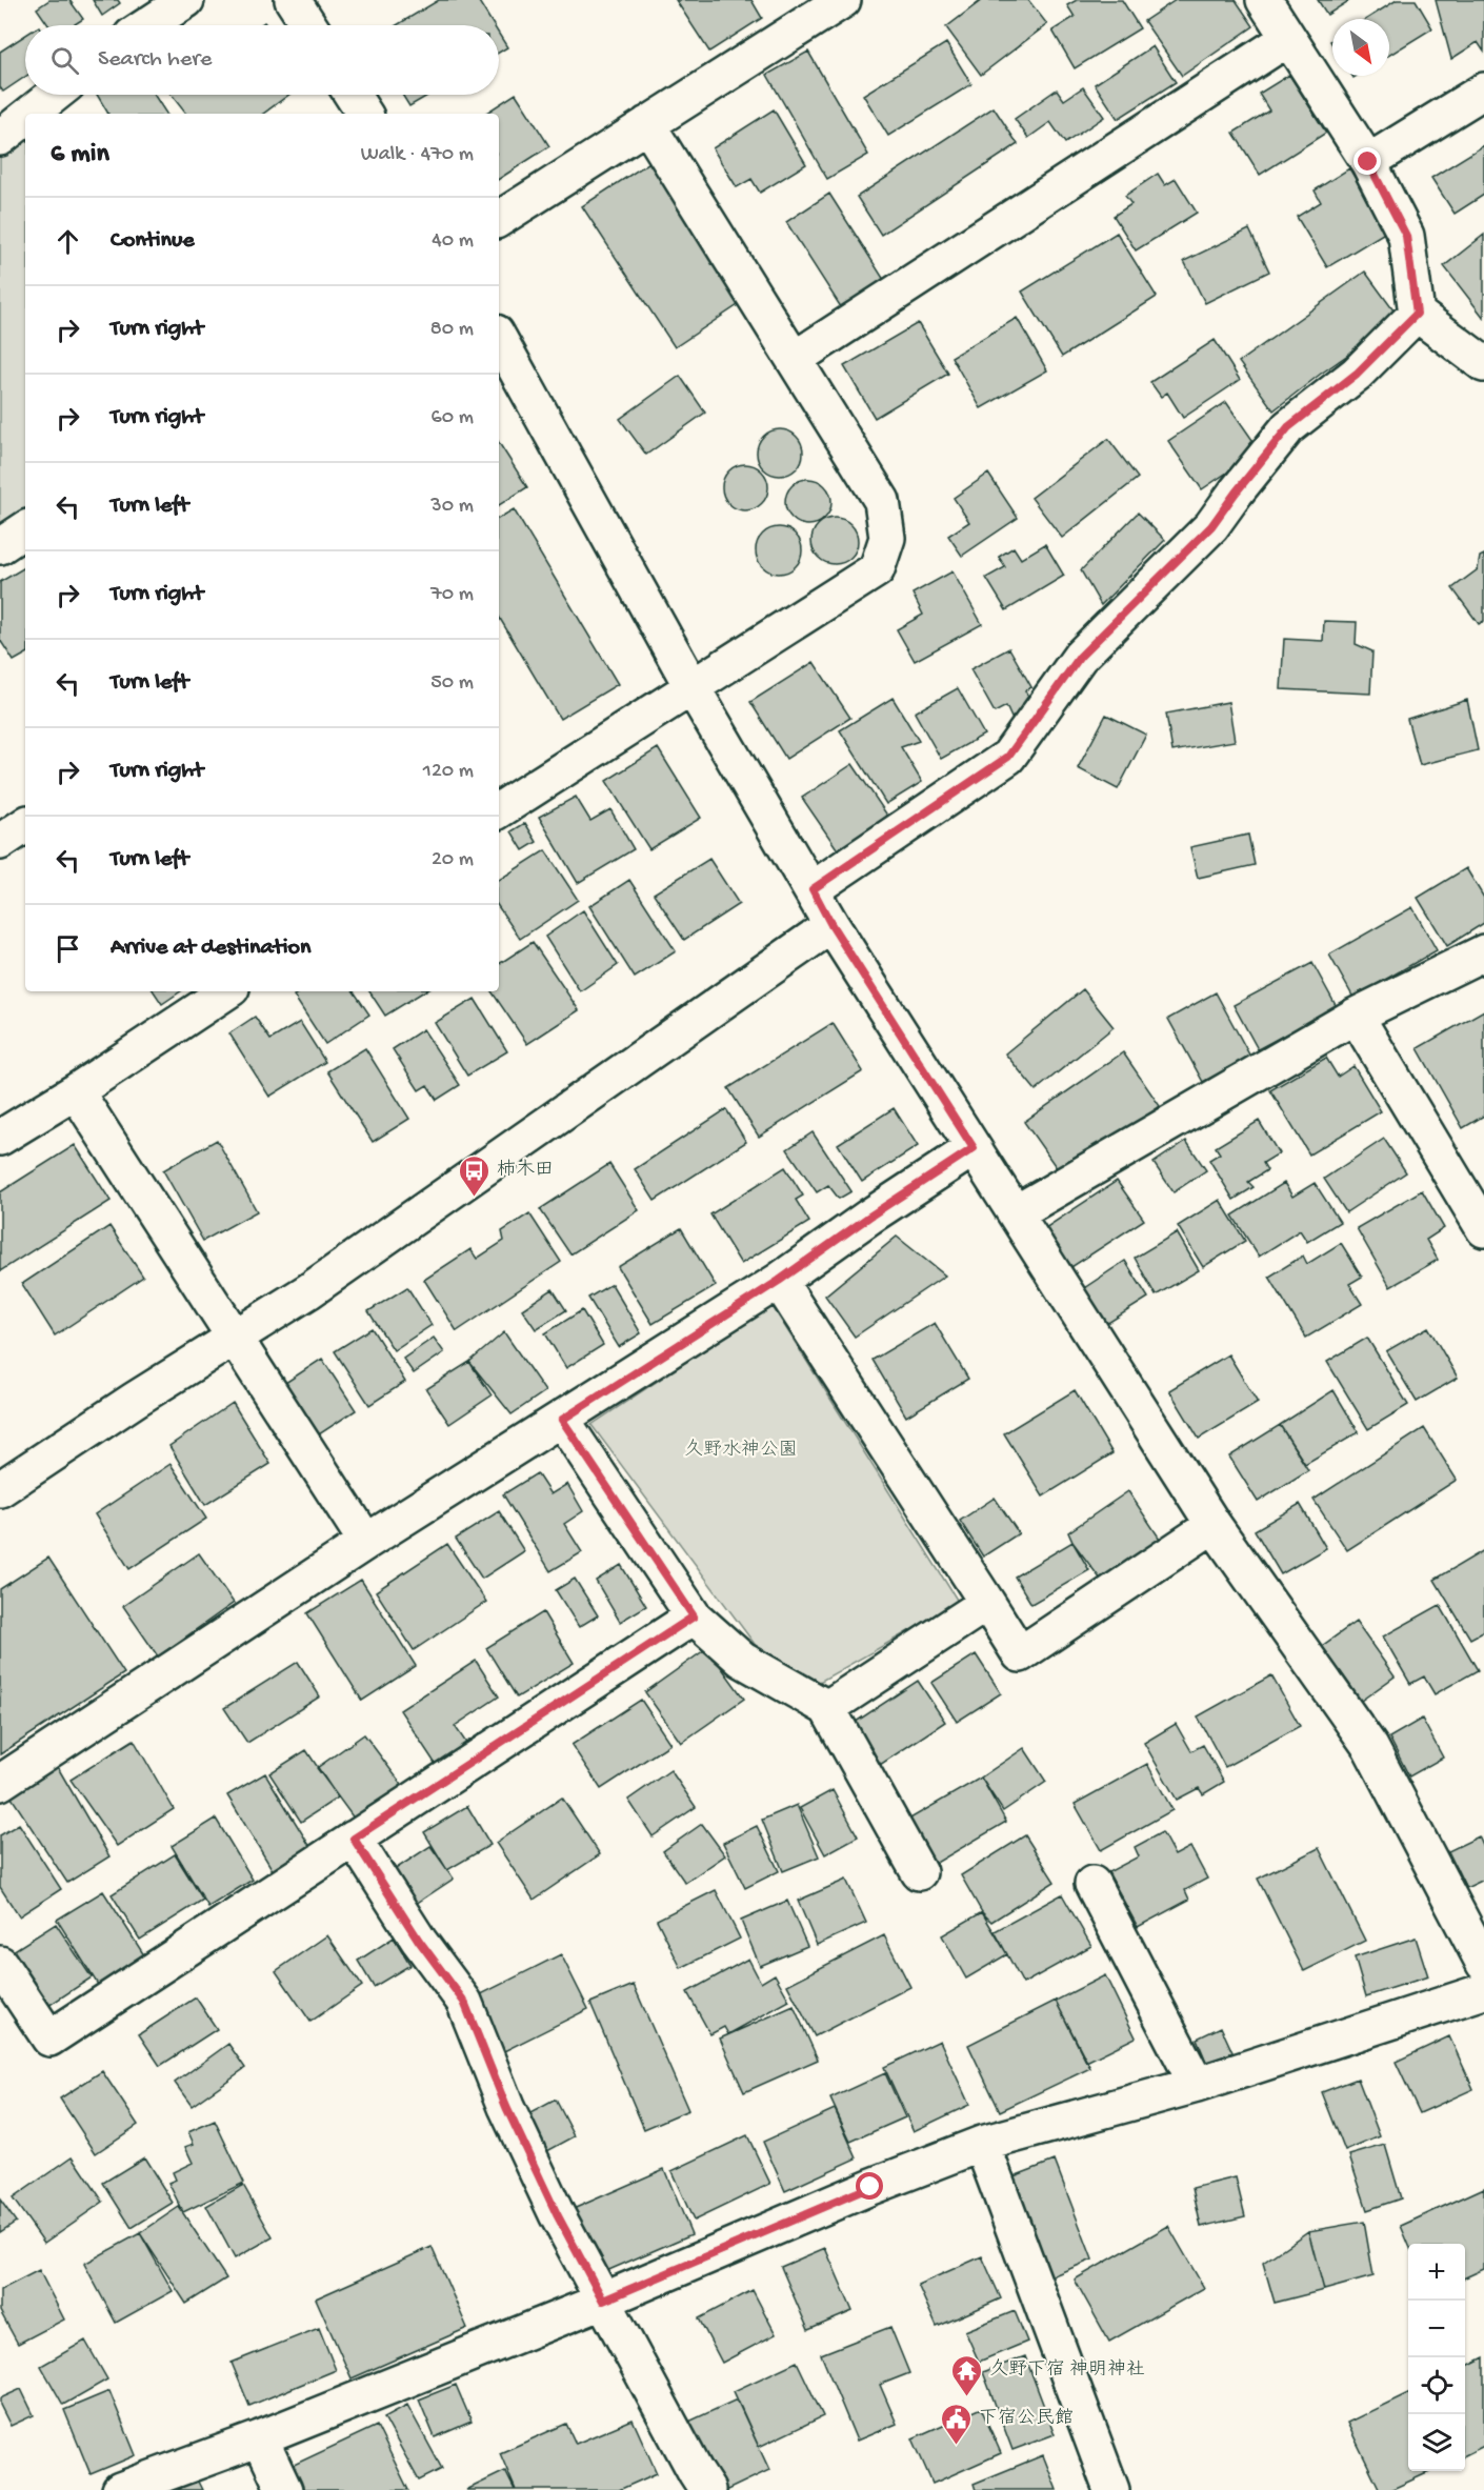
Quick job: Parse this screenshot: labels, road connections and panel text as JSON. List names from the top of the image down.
{
  "parks": ["久野水神公園"],
  "places": {
    "bus stop": ["柿木田"],
    "temple": ["久野下宿 神明神社"],
    "public building": ["下宿公民館"]
  },
  "north": "bottom right",
  "page": {
    "search": "Search here",
    "heading": ["6 min", "Walk · 470 m"],
    "list": [
      ["Continue", "40 m"],
      ["Turn right", "80 m"],
      ["Turn right", "60 m"],
      ["Turn left", "30 m"],
      ["Turn right", "70 m"],
      ["Turn left", "50 m"],
      ["Turn right", "120 m"],
      ["Turn left", "20 m"],
      "Arrive at destination"
    ],
    "map_buttons": ["+", "−"]
  }
}
